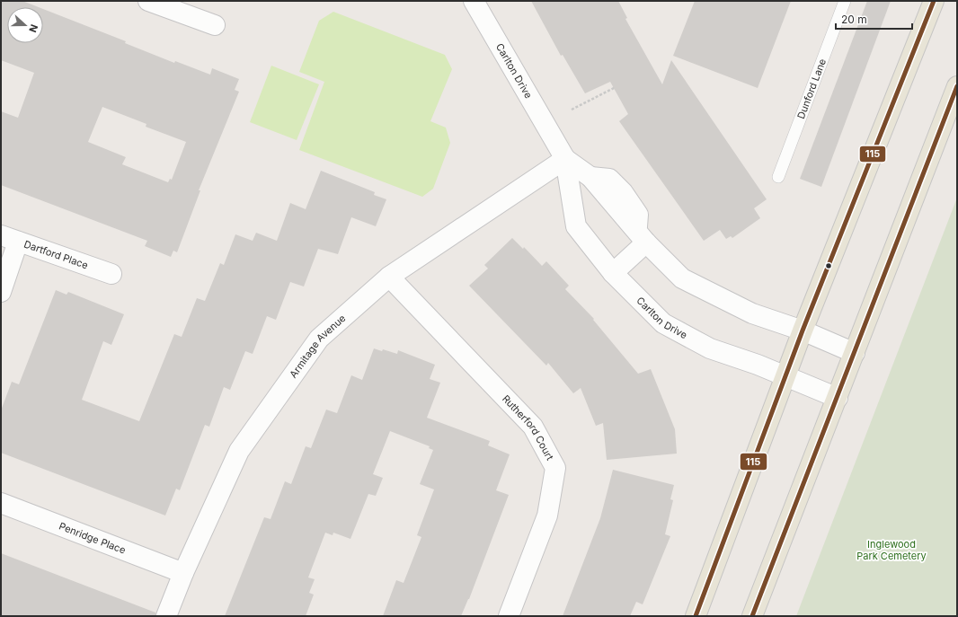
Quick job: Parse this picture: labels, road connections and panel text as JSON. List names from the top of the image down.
{
  "streets": {
    "street": [
      "Carlton Drive",
      "Dartford Place",
      "Armitage Avenue",
      "Rutherford Court",
      "Penridge Place"
    ],
    "lane": ["Dunford Lane"]
  },
  "crossings": [
    ["Carlton Drive", "Armitage Avenue"],
    ["Armitage Avenue", "Rutherford Court"],
    ["Armitage Avenue", "Penridge Place"]
  ],
  "parks": ["Inglewood Park Cemetery"],
  "lines": ["transit line 115"],
  "scale_bar": "20 m",
  "north": "right"
}
